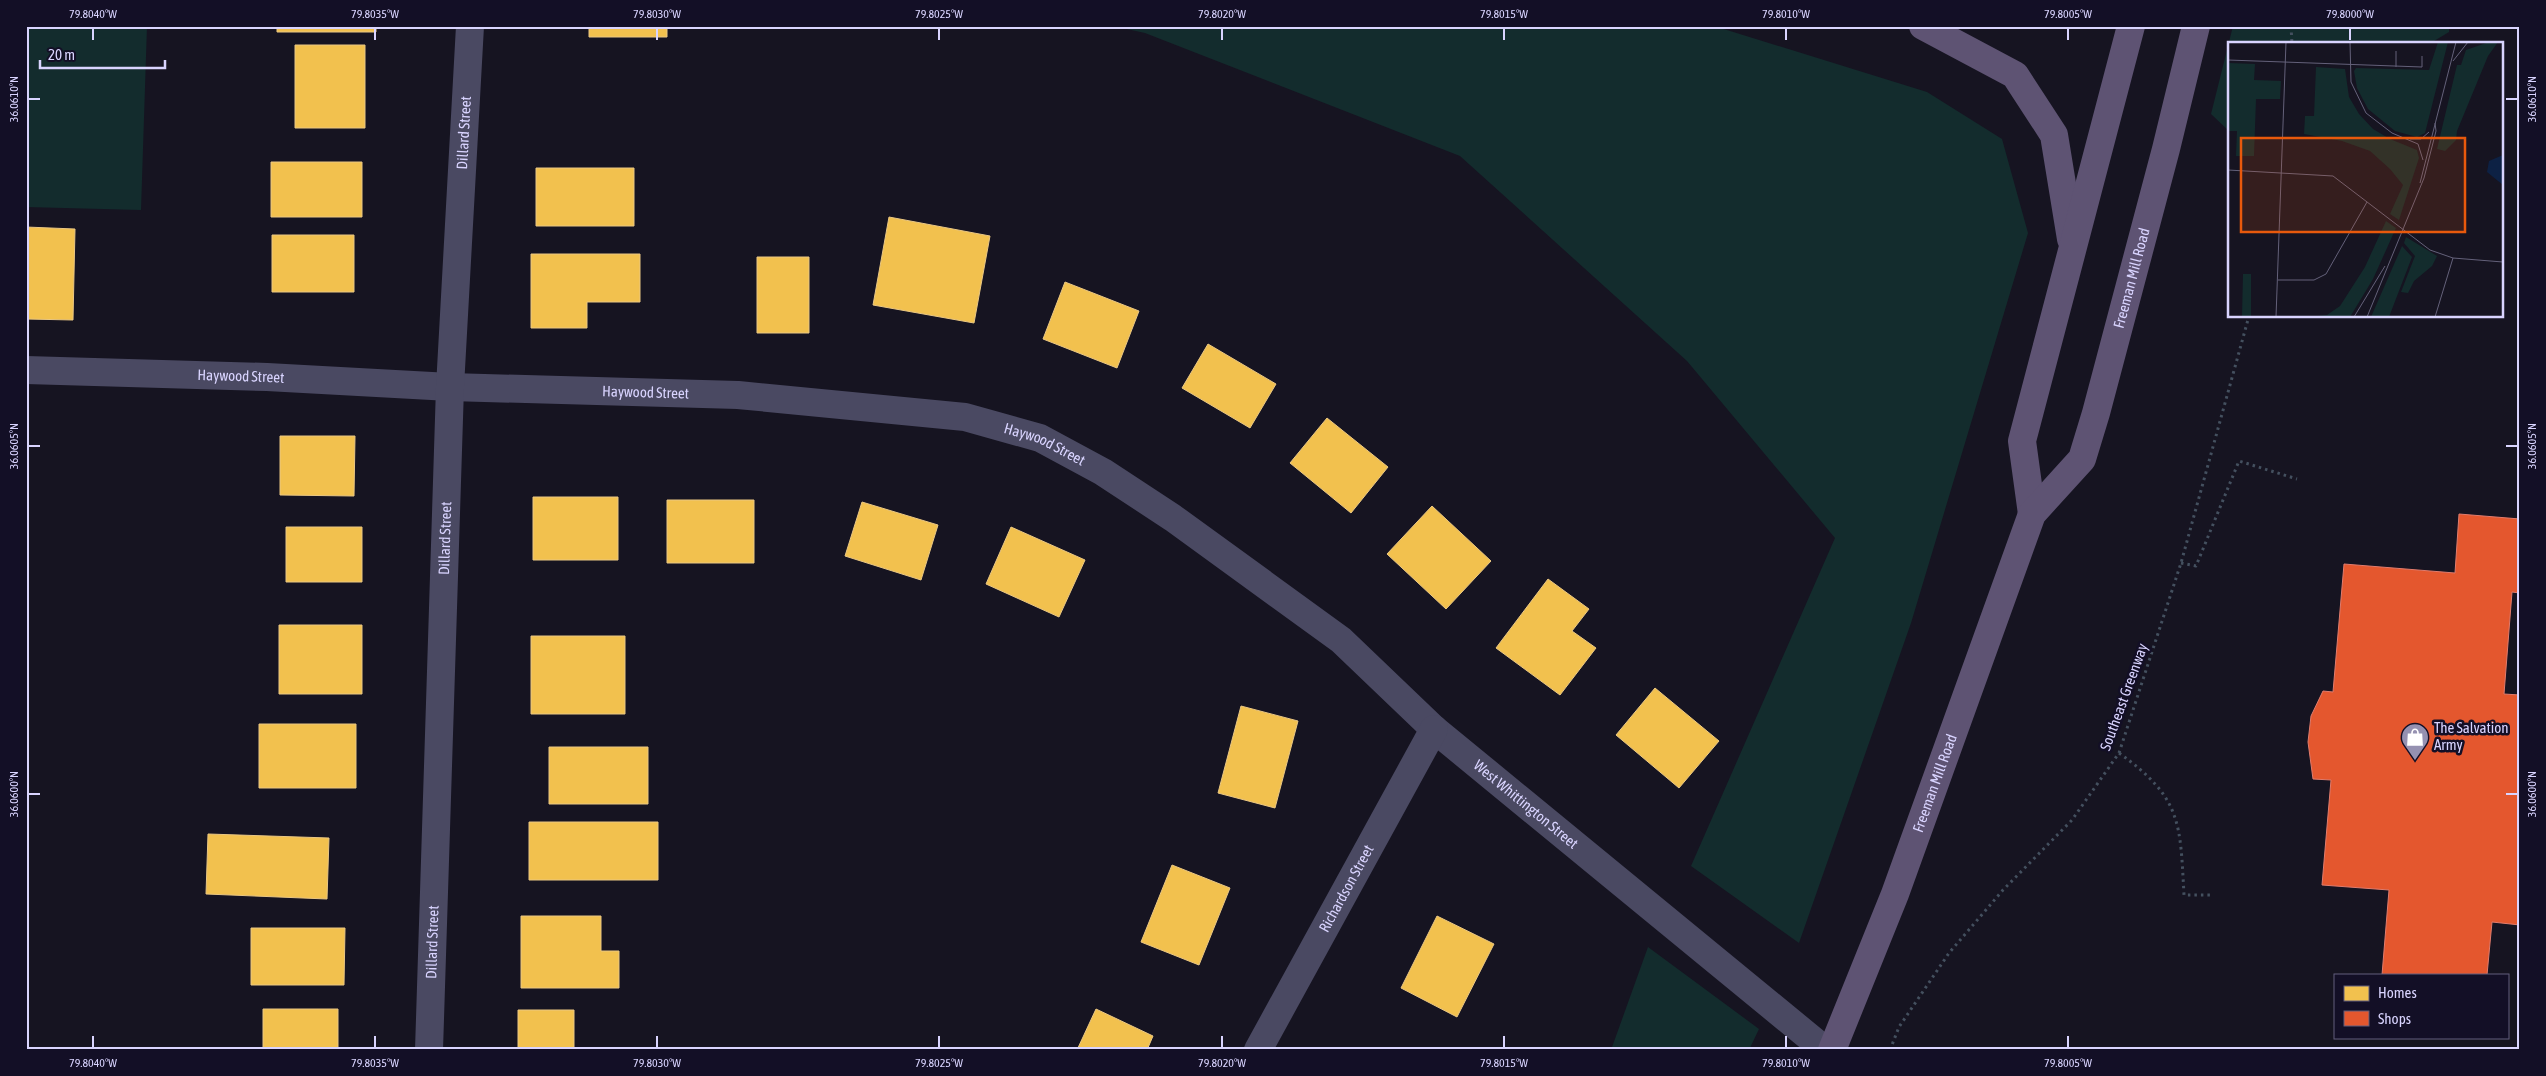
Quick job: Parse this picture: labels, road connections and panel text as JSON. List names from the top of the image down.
{
  "streets": {
    "main road": ["Freeman Mill Road"],
    "street": [
      "Dillard Street",
      "Haywood Street",
      "West Whittington Street",
      "Richardson Street"
    ],
    "path": ["Southeast Greenway"]
  },
  "crossings": [
    ["Dillard Street", "Haywood Street"],
    ["Haywood Street", "West Whittington Street"],
    ["West Whittington Street", "Richardson Street"]
  ],
  "places": {
    "shop": ["The Salvation Army"]
  },
  "legend": ["Homes", "Shops"],
  "scale_bar": "20 m",
  "coordinates": [
    "79.8040°W",
    "79.8035°W",
    "79.8030°W",
    "79.8025°W",
    "79.8020°W",
    "79.8015°W",
    "79.8010°W",
    "79.8005°W",
    "79.8000°W",
    "36.0610°N",
    "36.0605°N",
    "36.0600°N"
  ]
}
